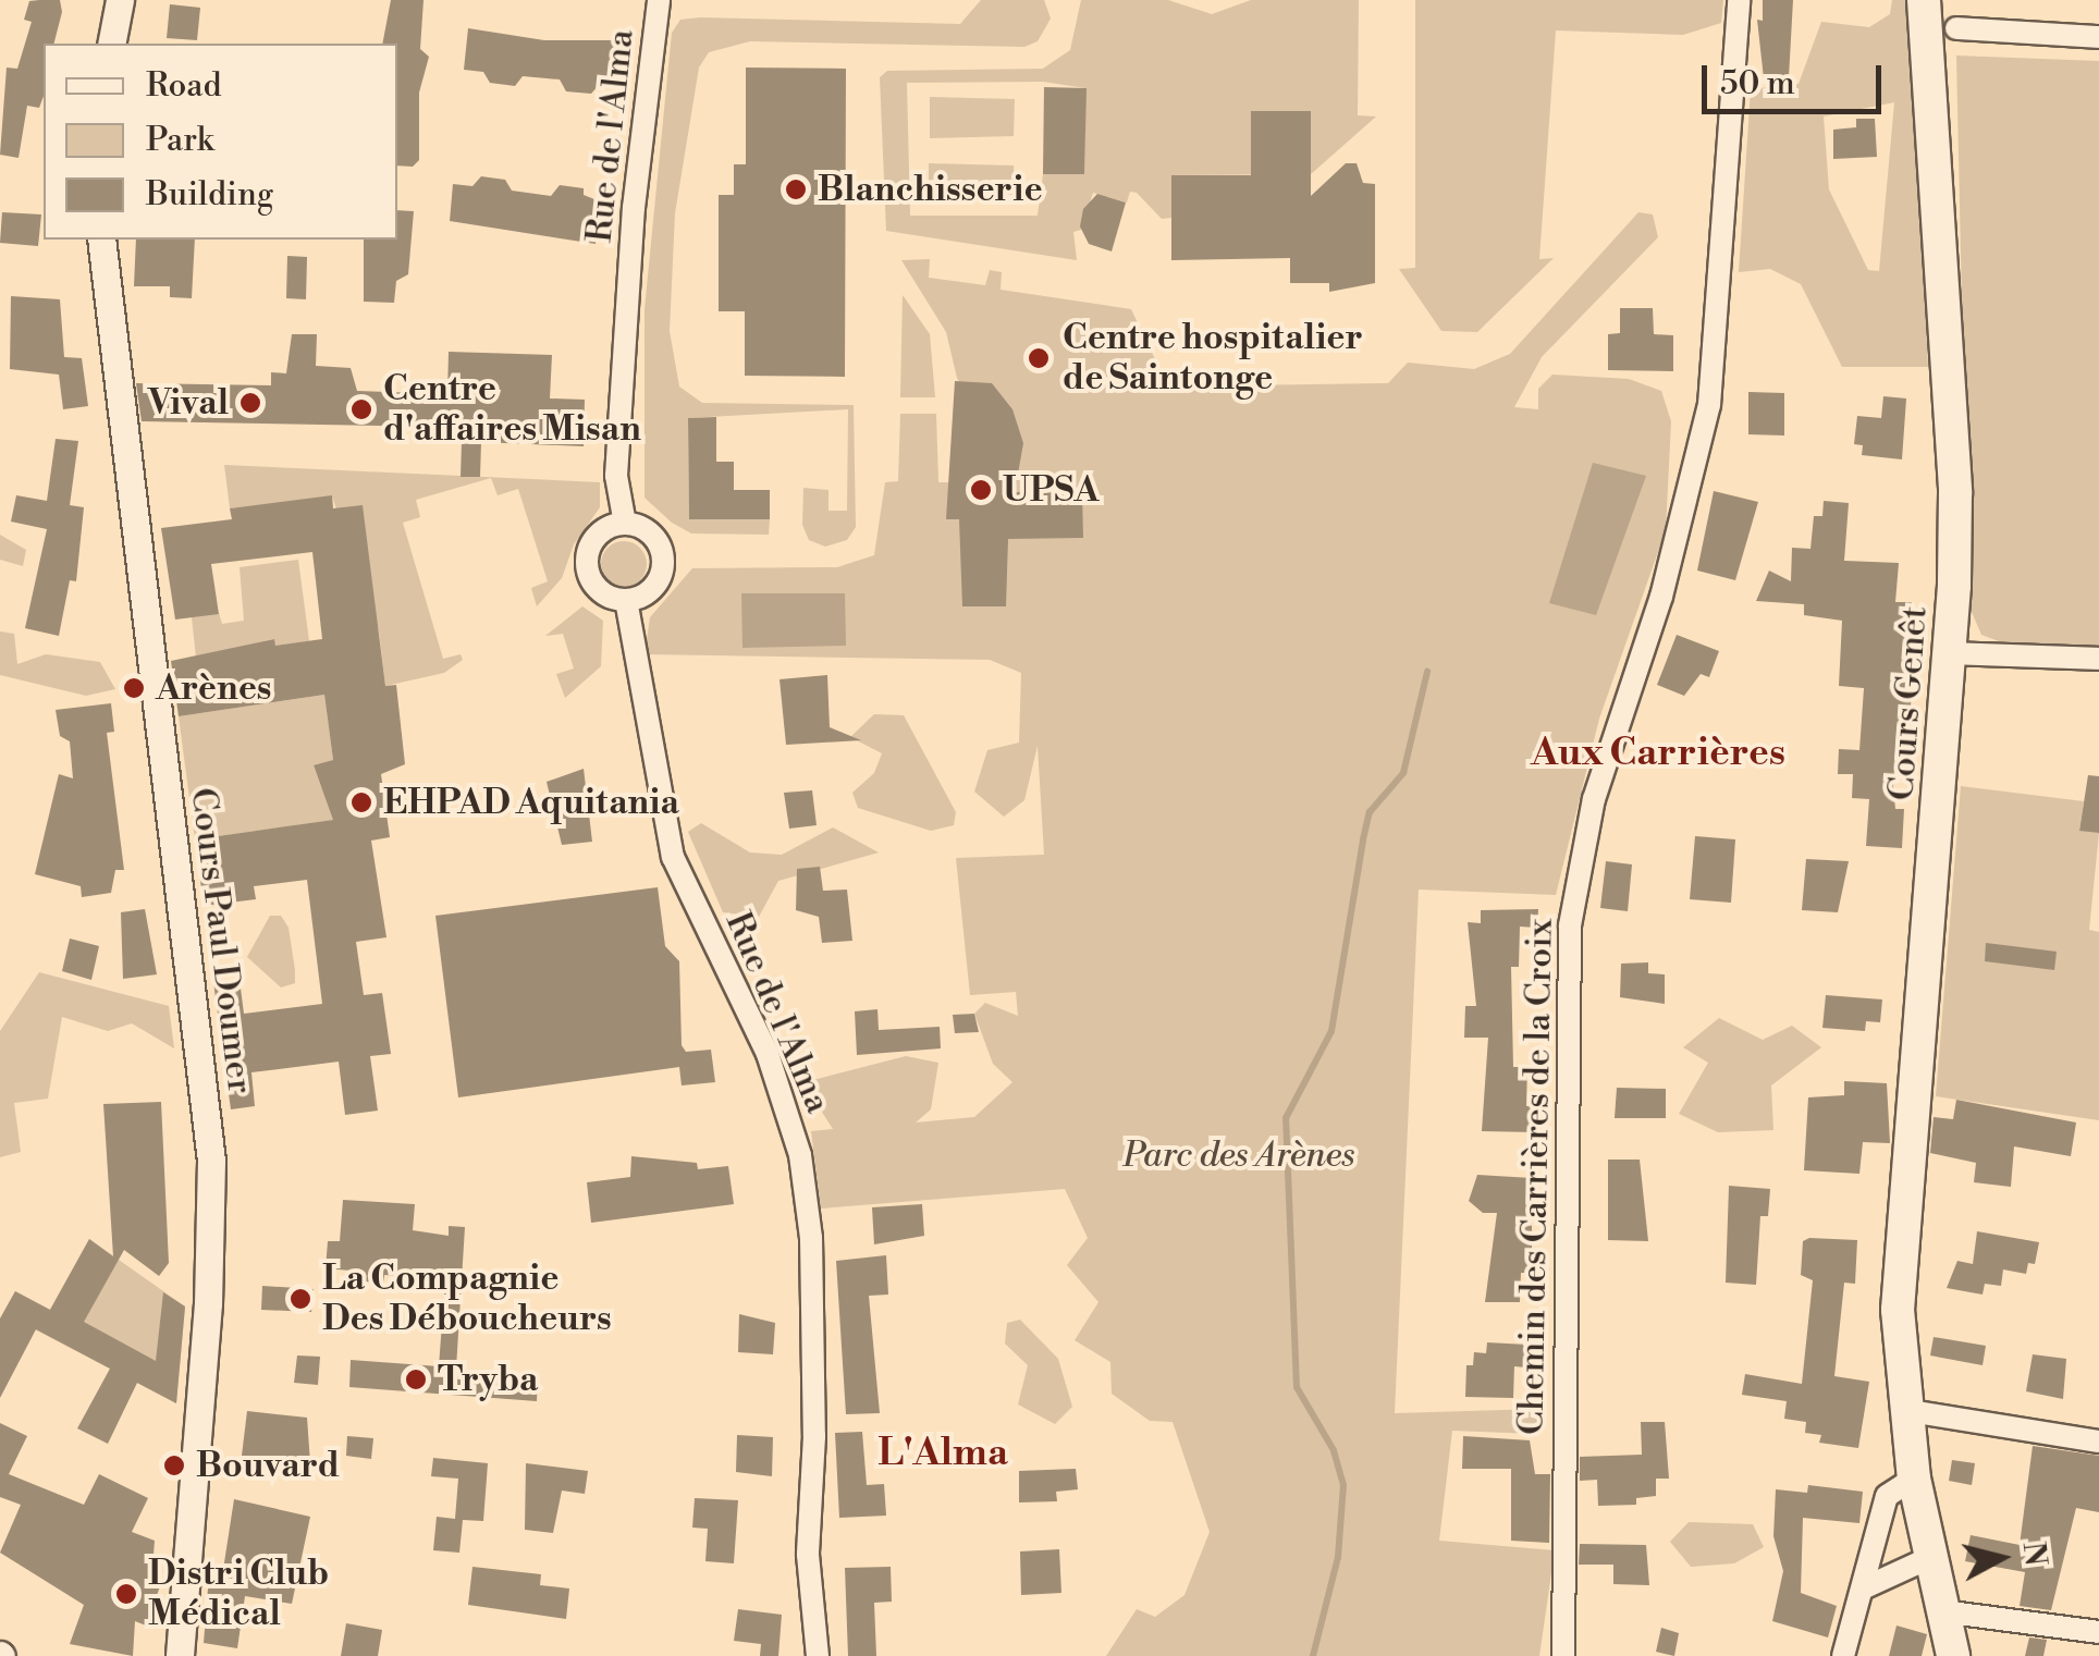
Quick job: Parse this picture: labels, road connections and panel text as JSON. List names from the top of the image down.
{
  "streets": {
    "main road": ["Cours Genêt"],
    "street": ["Rue de l'Alma", "Cours Paul Doumer", "Chemin des Carrières de la Croix"]
  },
  "districts": ["Aux Carrières", "L'Alma"],
  "parks": ["Parc des Arènes"],
  "places": [
    "Blanchisserie",
    "Centre hospitalier de Saintonge",
    "Vival",
    "Centre d'affaires Misan",
    "UPSA",
    "Arènes",
    "EHPAD Aquitania",
    "La Compagnie Des Déboucheurs",
    "Tryba",
    "Bouvard",
    "Distri Club Médical"
  ],
  "legend": ["Road", "Park", "Building"],
  "scale_bar": "50 m",
  "north": "right"
}
